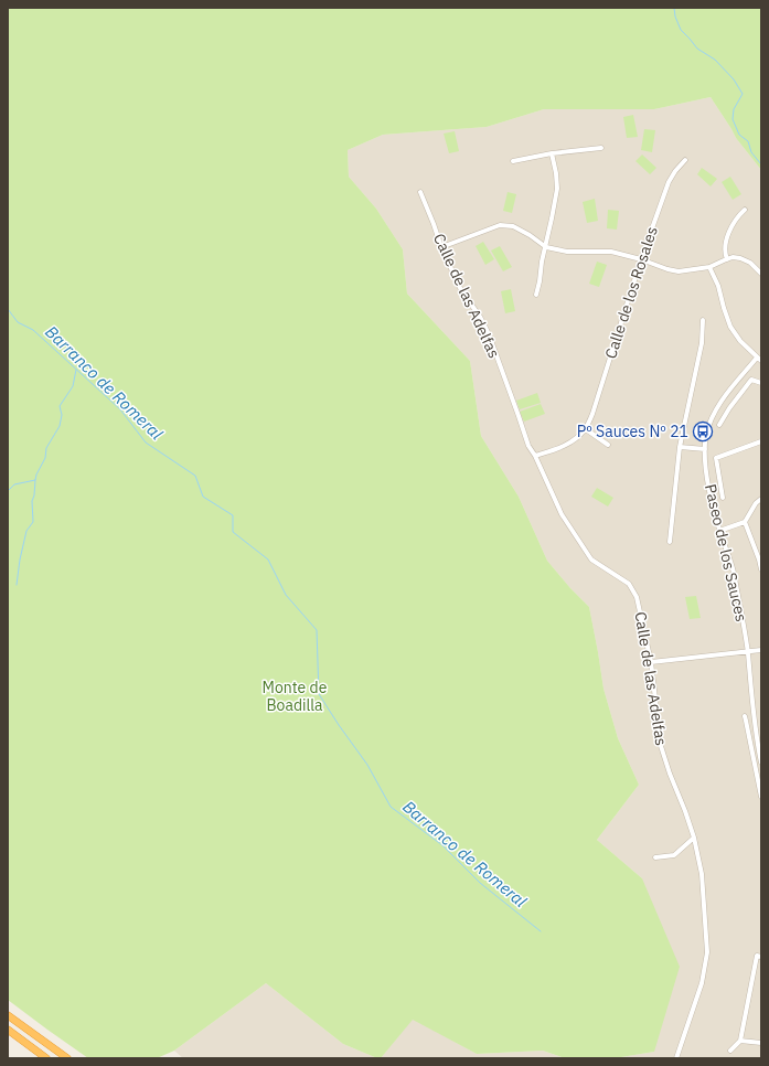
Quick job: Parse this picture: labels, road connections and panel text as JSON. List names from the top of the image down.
{
  "streets": {
    "street": ["Calle de los Rosales", "Calle de las Adelfas", "Paseo de los Sauces"]
  },
  "crossings": [
    ["Calle de los Rosales", "Calle de las Adelfas"]
  ],
  "water": ["Barranco de Romeral"],
  "parks": ["Monte de Boadilla"],
  "places": {
    "bus stop": ["Pº Sauces Nº 21"]
  }
}
